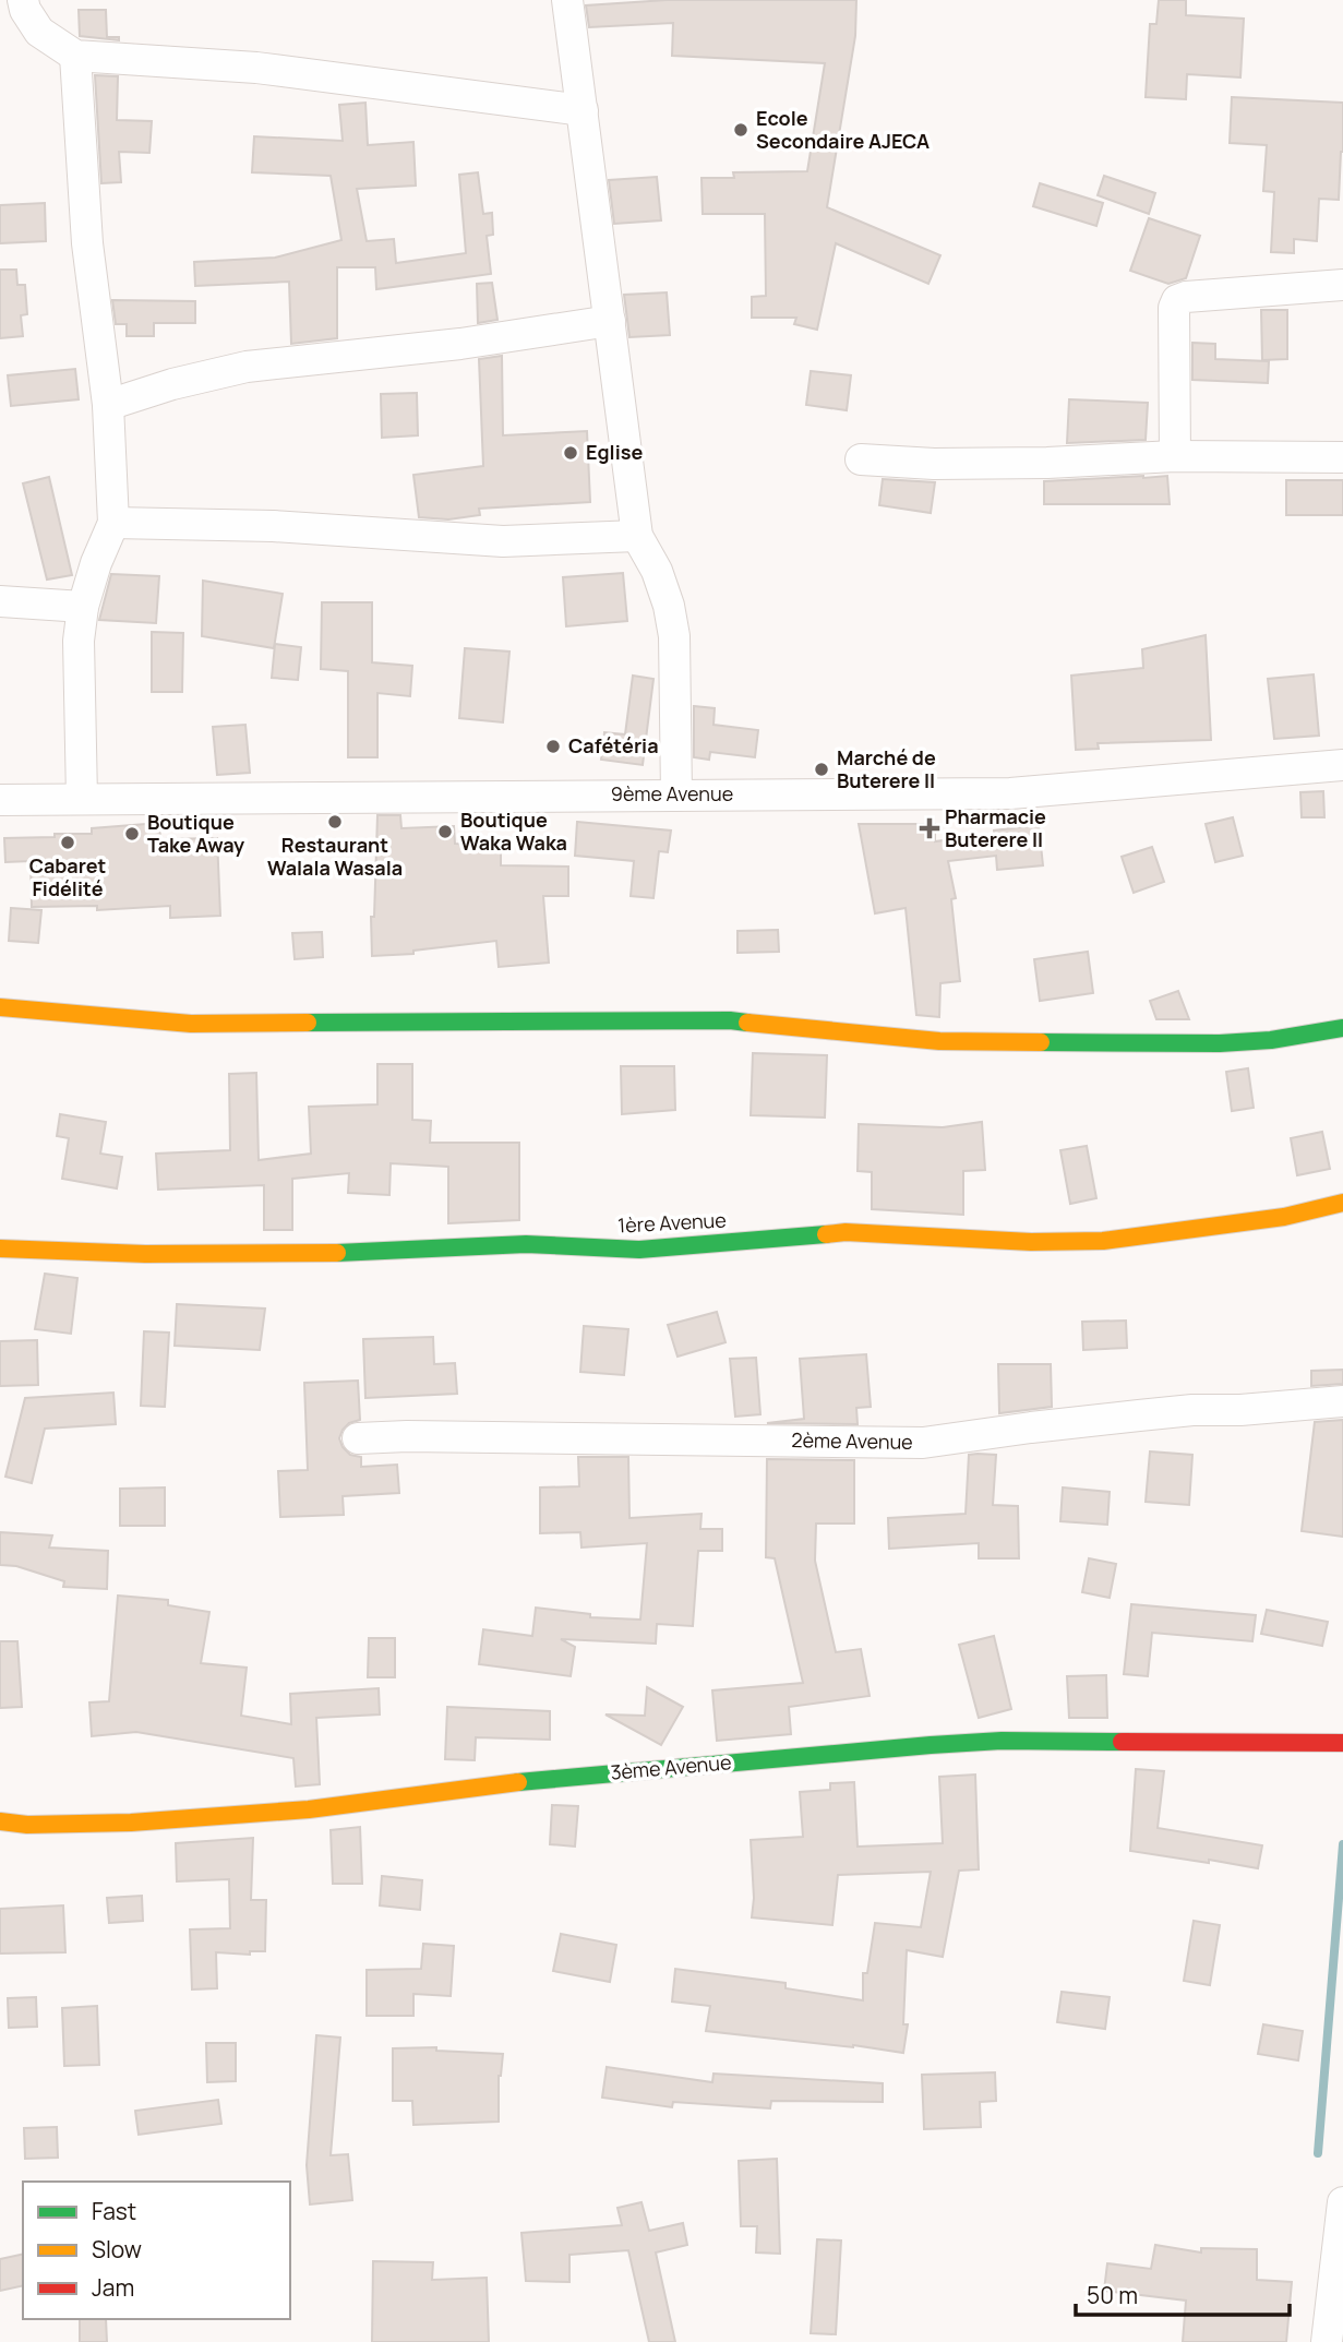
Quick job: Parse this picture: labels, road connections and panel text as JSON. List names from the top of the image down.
{
  "streets": {
    "street": [
      "9ème Avenue",
      "1ère Avenue",
      "2ème Avenue",
      "3ème Avenue"
    ]
  },
  "places": {
    "other": [
      "Ecole Secondaire AJECA",
      "Eglise",
      "Cafétéria",
      "Marché de Buterere II",
      "Restaurant Walala Wasala",
      "Boutique Waka Waka",
      "Boutique Take Away",
      "Cabaret Fidélité"
    ],
    "health": ["Pharmacie Buterere II"]
  },
  "legend": ["Fast", "Slow", "Jam"],
  "scale_bar": "50 m"
}
